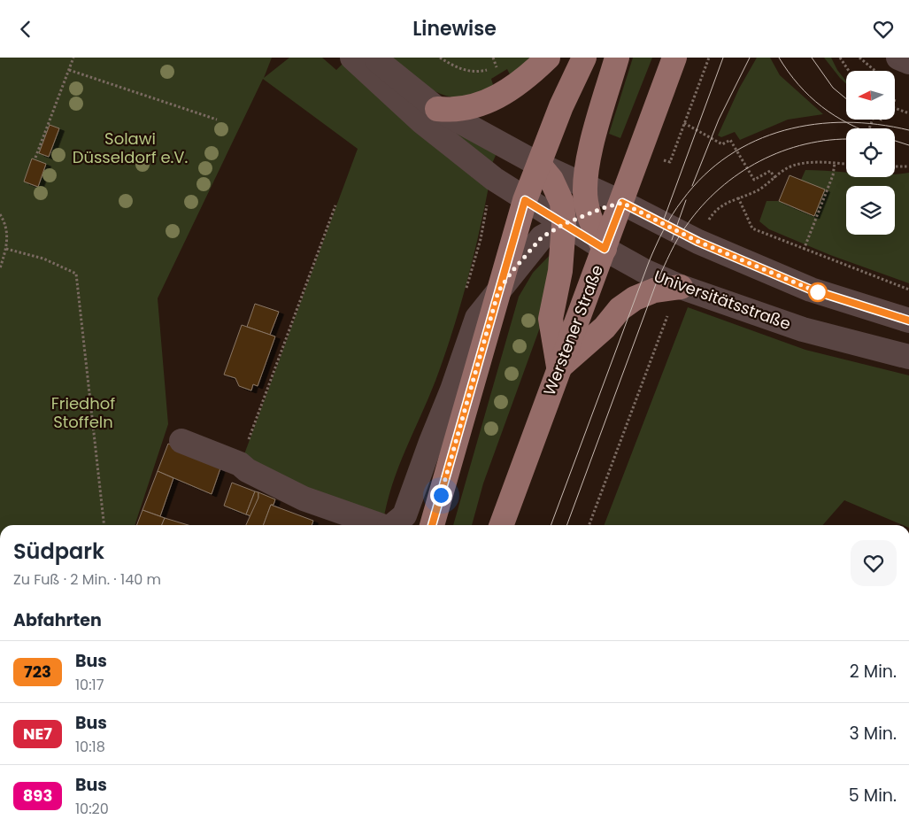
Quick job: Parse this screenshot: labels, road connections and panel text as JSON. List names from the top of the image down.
{
  "streets": {
    "main road": ["Werstener Straße"],
    "street": ["Universitätsstraße"]
  },
  "crossings": [
    ["Universitätsstraße", "Werstener Straße"]
  ],
  "parks": ["Solawi Düsseldorf e.V.", "Friedhof Stoffeln"],
  "lines": ["bus line 723"],
  "north": "left",
  "page": {
    "header": "Linewise",
    "heading": [
      ["Südpark", "Zu Fuß · 2 Min. · 140 m"],
      "Abfahrten"
    ],
    "list": [
      {
        "mark": "723",
        "name": "Bus",
        "note": "10:17",
        "value": "2 Min."
      },
      {
        "mark": "NE7",
        "name": "Bus",
        "note": "10:18",
        "value": "3 Min."
      },
      {
        "mark": "893",
        "name": "Bus",
        "note": "10:20",
        "value": "5 Min."
      }
    ]
  }
}
